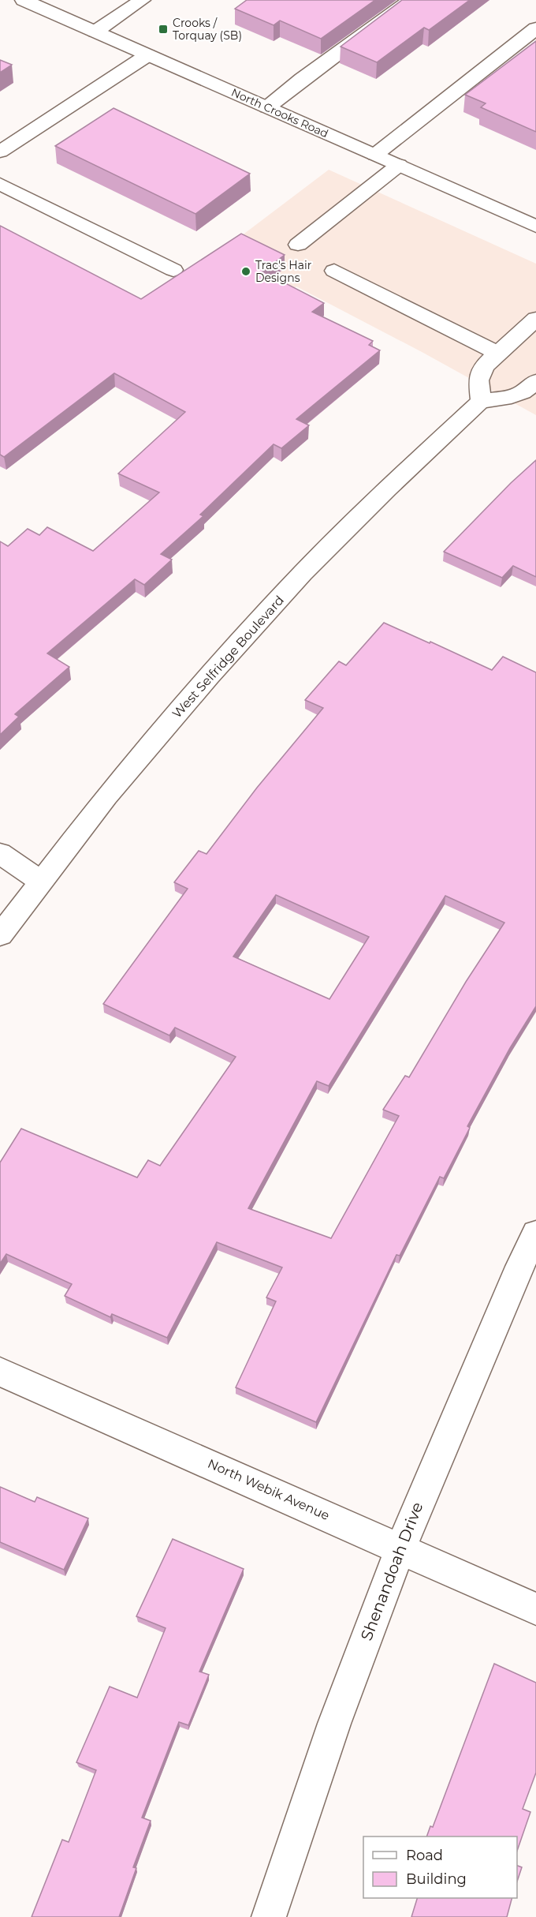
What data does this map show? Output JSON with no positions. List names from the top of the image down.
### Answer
{
  "streets": {
    "street": [
      "North Crooks Road",
      "West Selfridge Boulevard",
      "North Webik Avenue",
      "Shenandoah Drive"
    ]
  },
  "crossings": [
    ["North Webik Avenue", "Shenandoah Drive"]
  ],
  "places": {
    "transit": ["Crooks / Torquay (SB)"],
    "other": ["Trac's Hair Designs"]
  },
  "legend": ["Road", "Building"]
}
